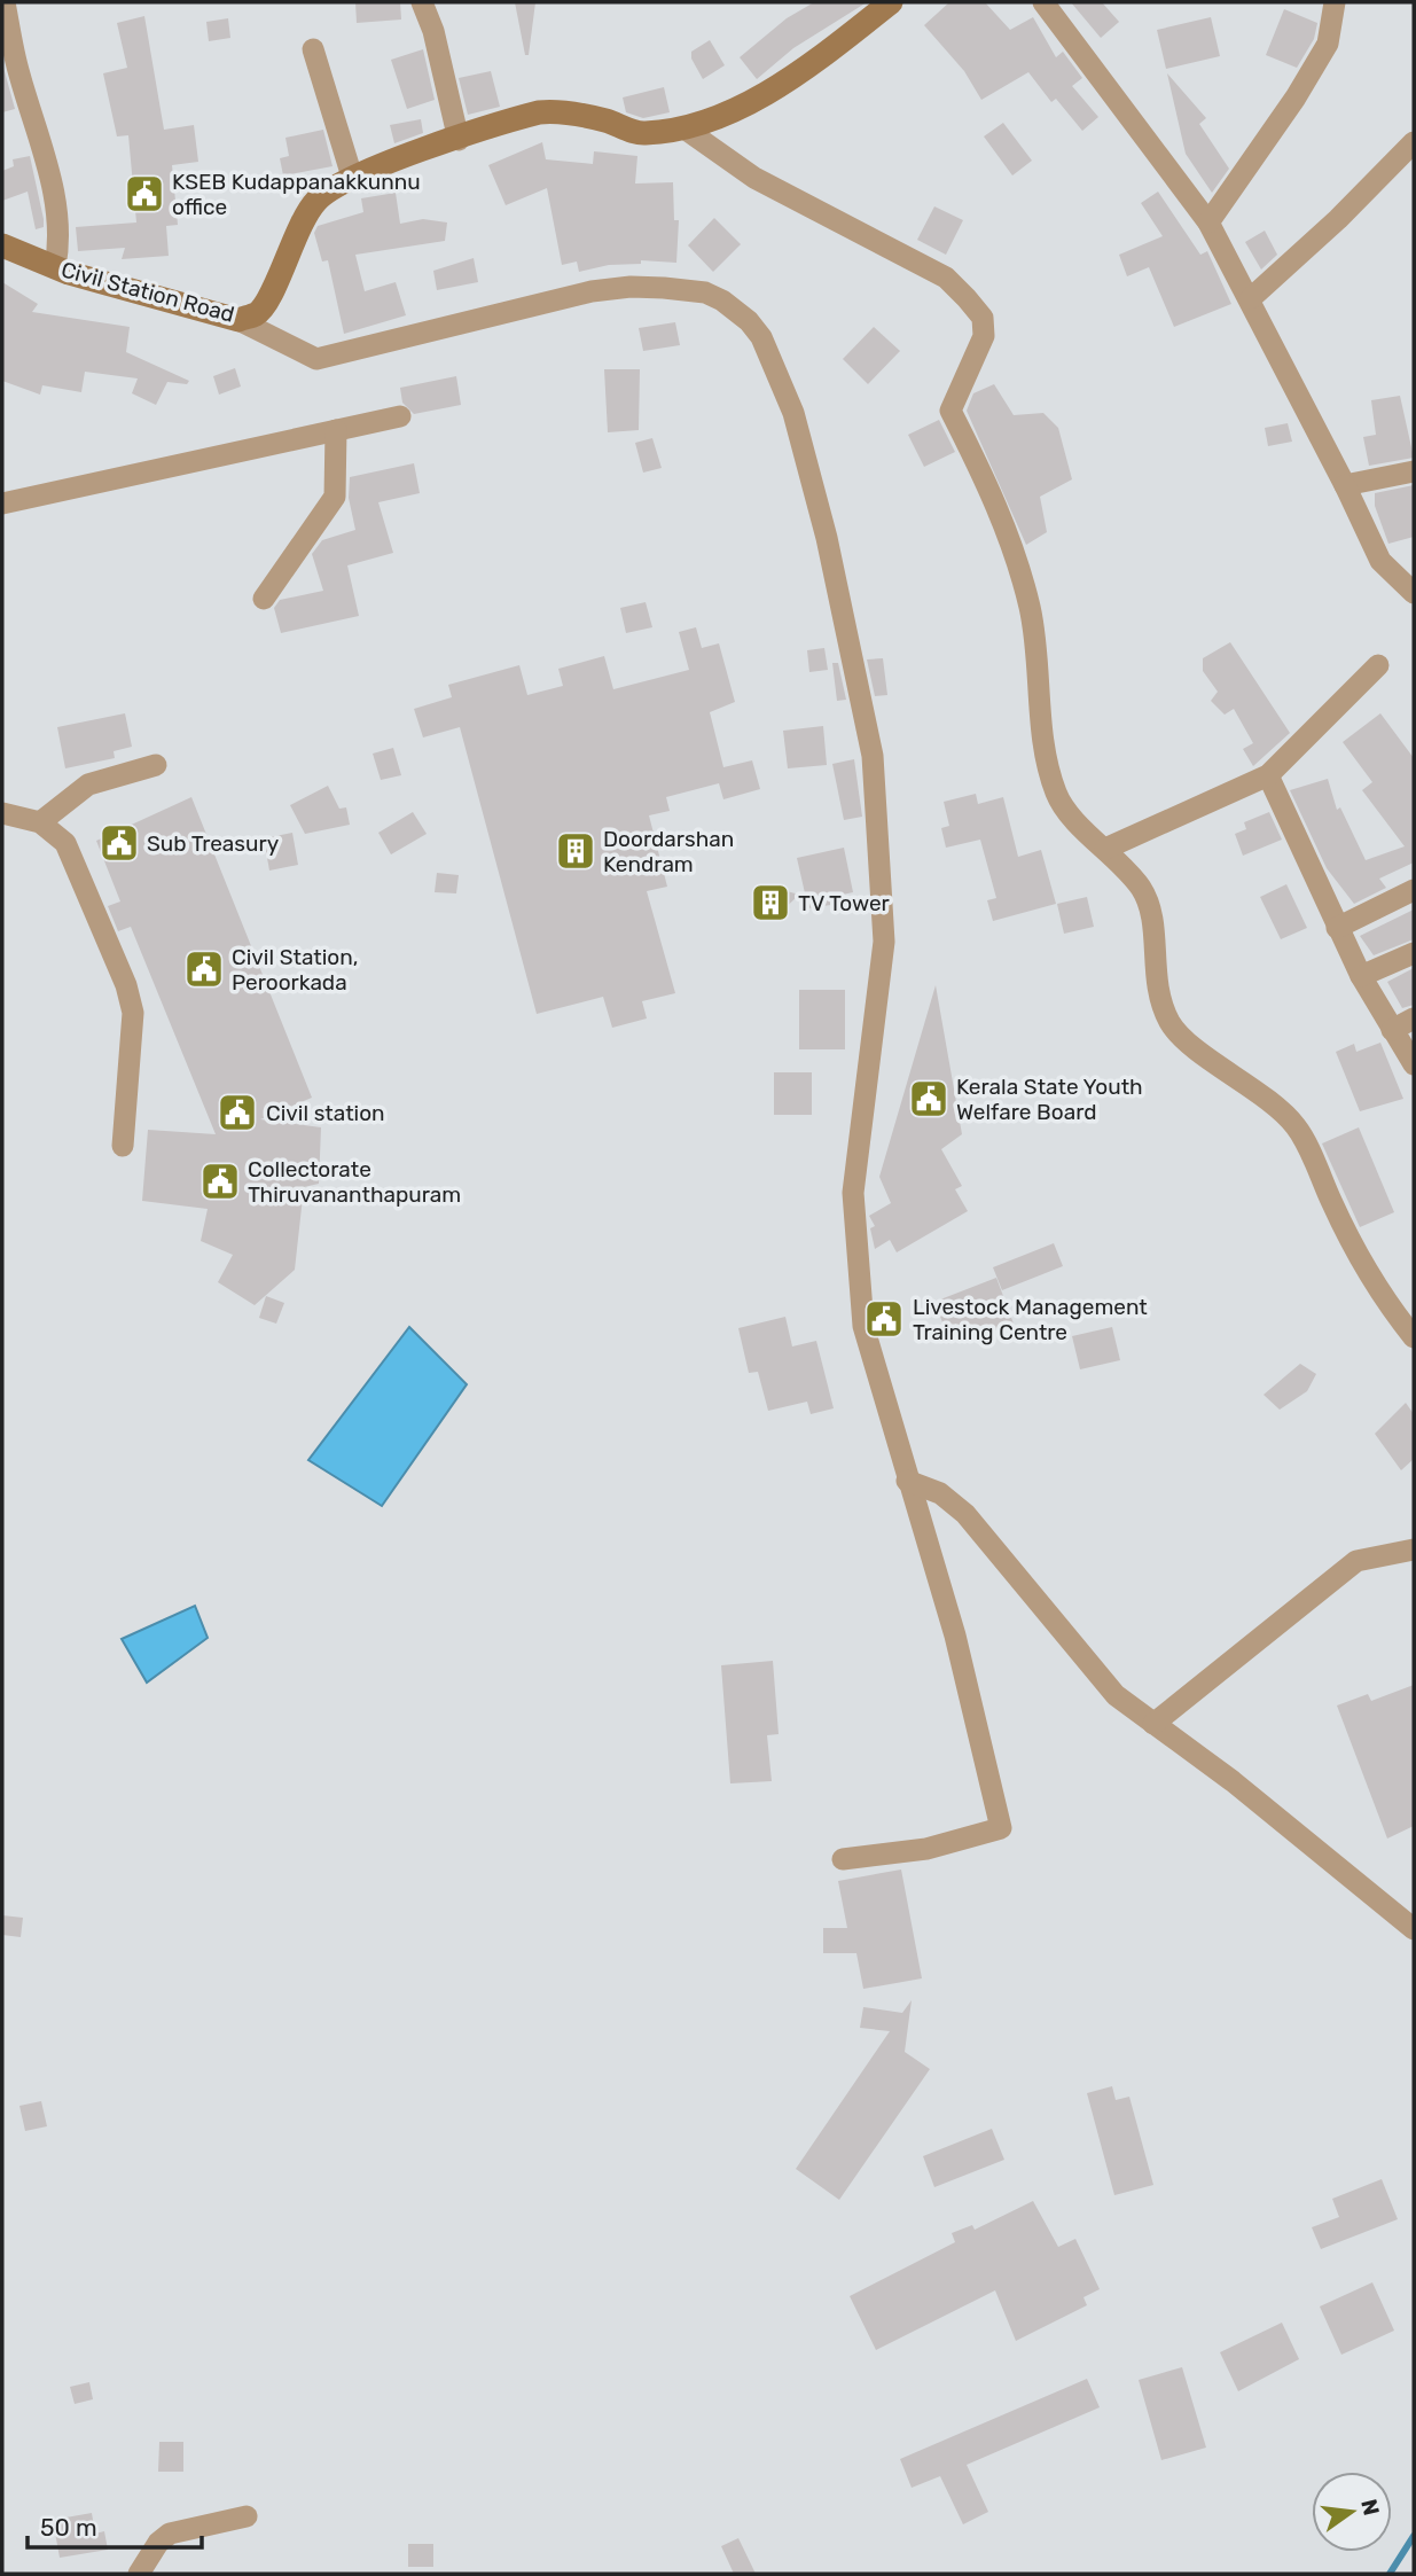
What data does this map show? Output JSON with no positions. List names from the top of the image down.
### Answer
{
  "streets": {
    "main road": ["Civil Station Road"]
  },
  "places": {
    "public building": [
      "KSEB Kudappanakkunnu office",
      "Sub Treasury",
      "Civil Station, Peroorkada",
      "Kerala State Youth Welfare Board",
      "Civil station",
      "Collectorate Thiruvananthapuram",
      "Livestock Management Training Centre"
    ],
    "building": ["Doordarshan Kendram", "TV Tower"]
  },
  "scale_bar": "50 m",
  "north": "right"
}
